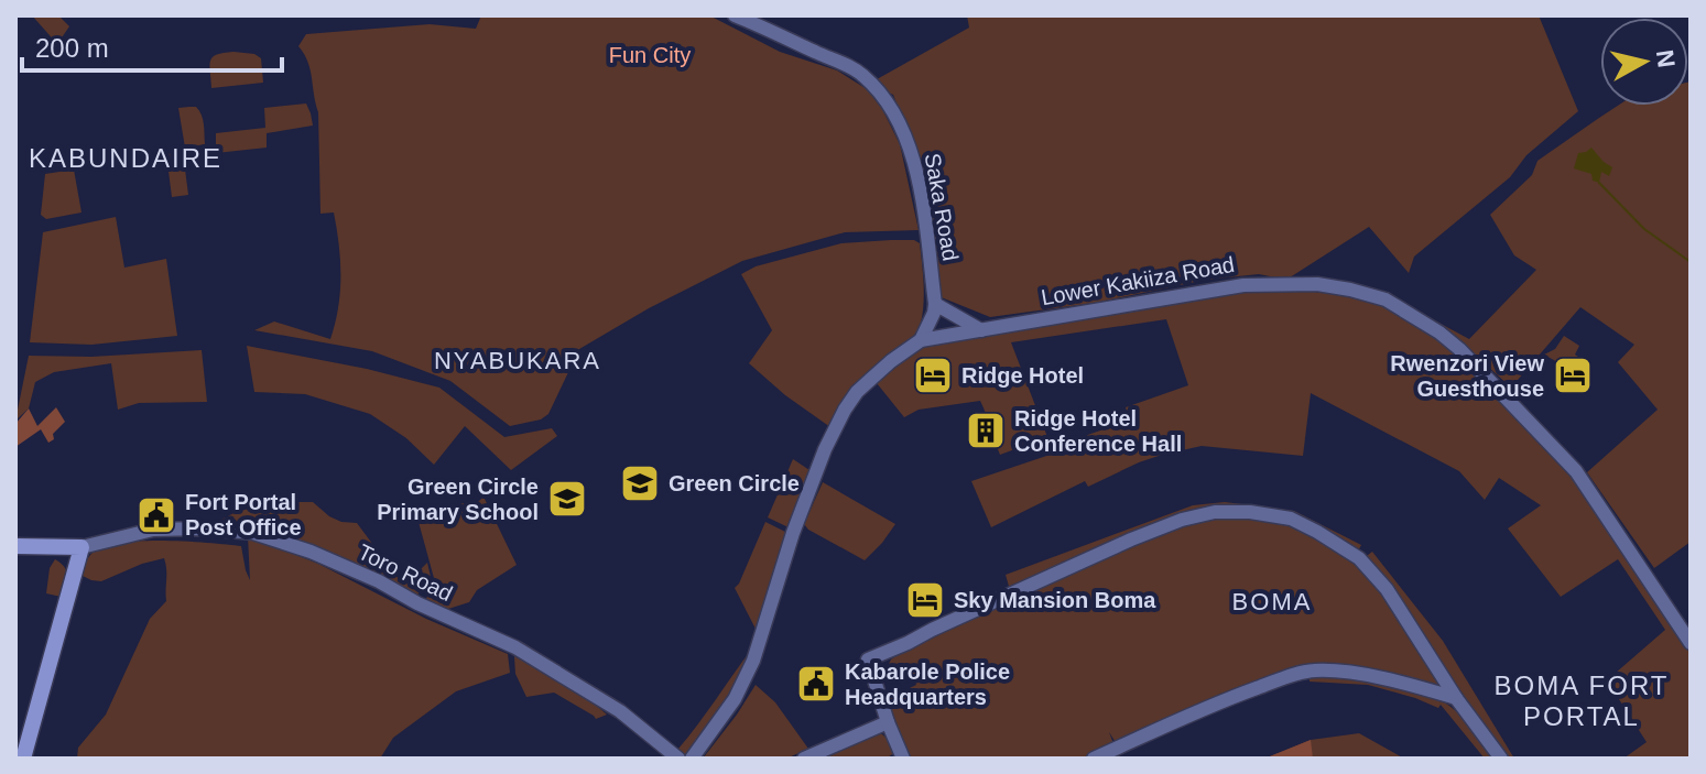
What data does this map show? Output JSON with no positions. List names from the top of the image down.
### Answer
{
  "streets": {
    "main road": ["Saka Road", "Lower Kakiiza Road", "Toro Road"]
  },
  "crossings": [
    ["Saka Road", "Lower Kakiiza Road"]
  ],
  "districts": [
    "KABUNDAIRE",
    "NYABUKARA",
    "BOMA",
    "BOMA FORT PORTAL"
  ],
  "parks": ["Fun City"],
  "places": {
    "hotel": ["Ridge Hotel", "Rwenzori View Guesthouse", "Sky Mansion Boma"],
    "building": ["Ridge Hotel Conference Hall"],
    "school or university": ["Green Circle", "Green Circle Primary School"],
    "public building": ["Fort Portal Post Office", "Kabarole Police Headquarters"]
  },
  "scale_bar": "200 m",
  "north": "right"
}
